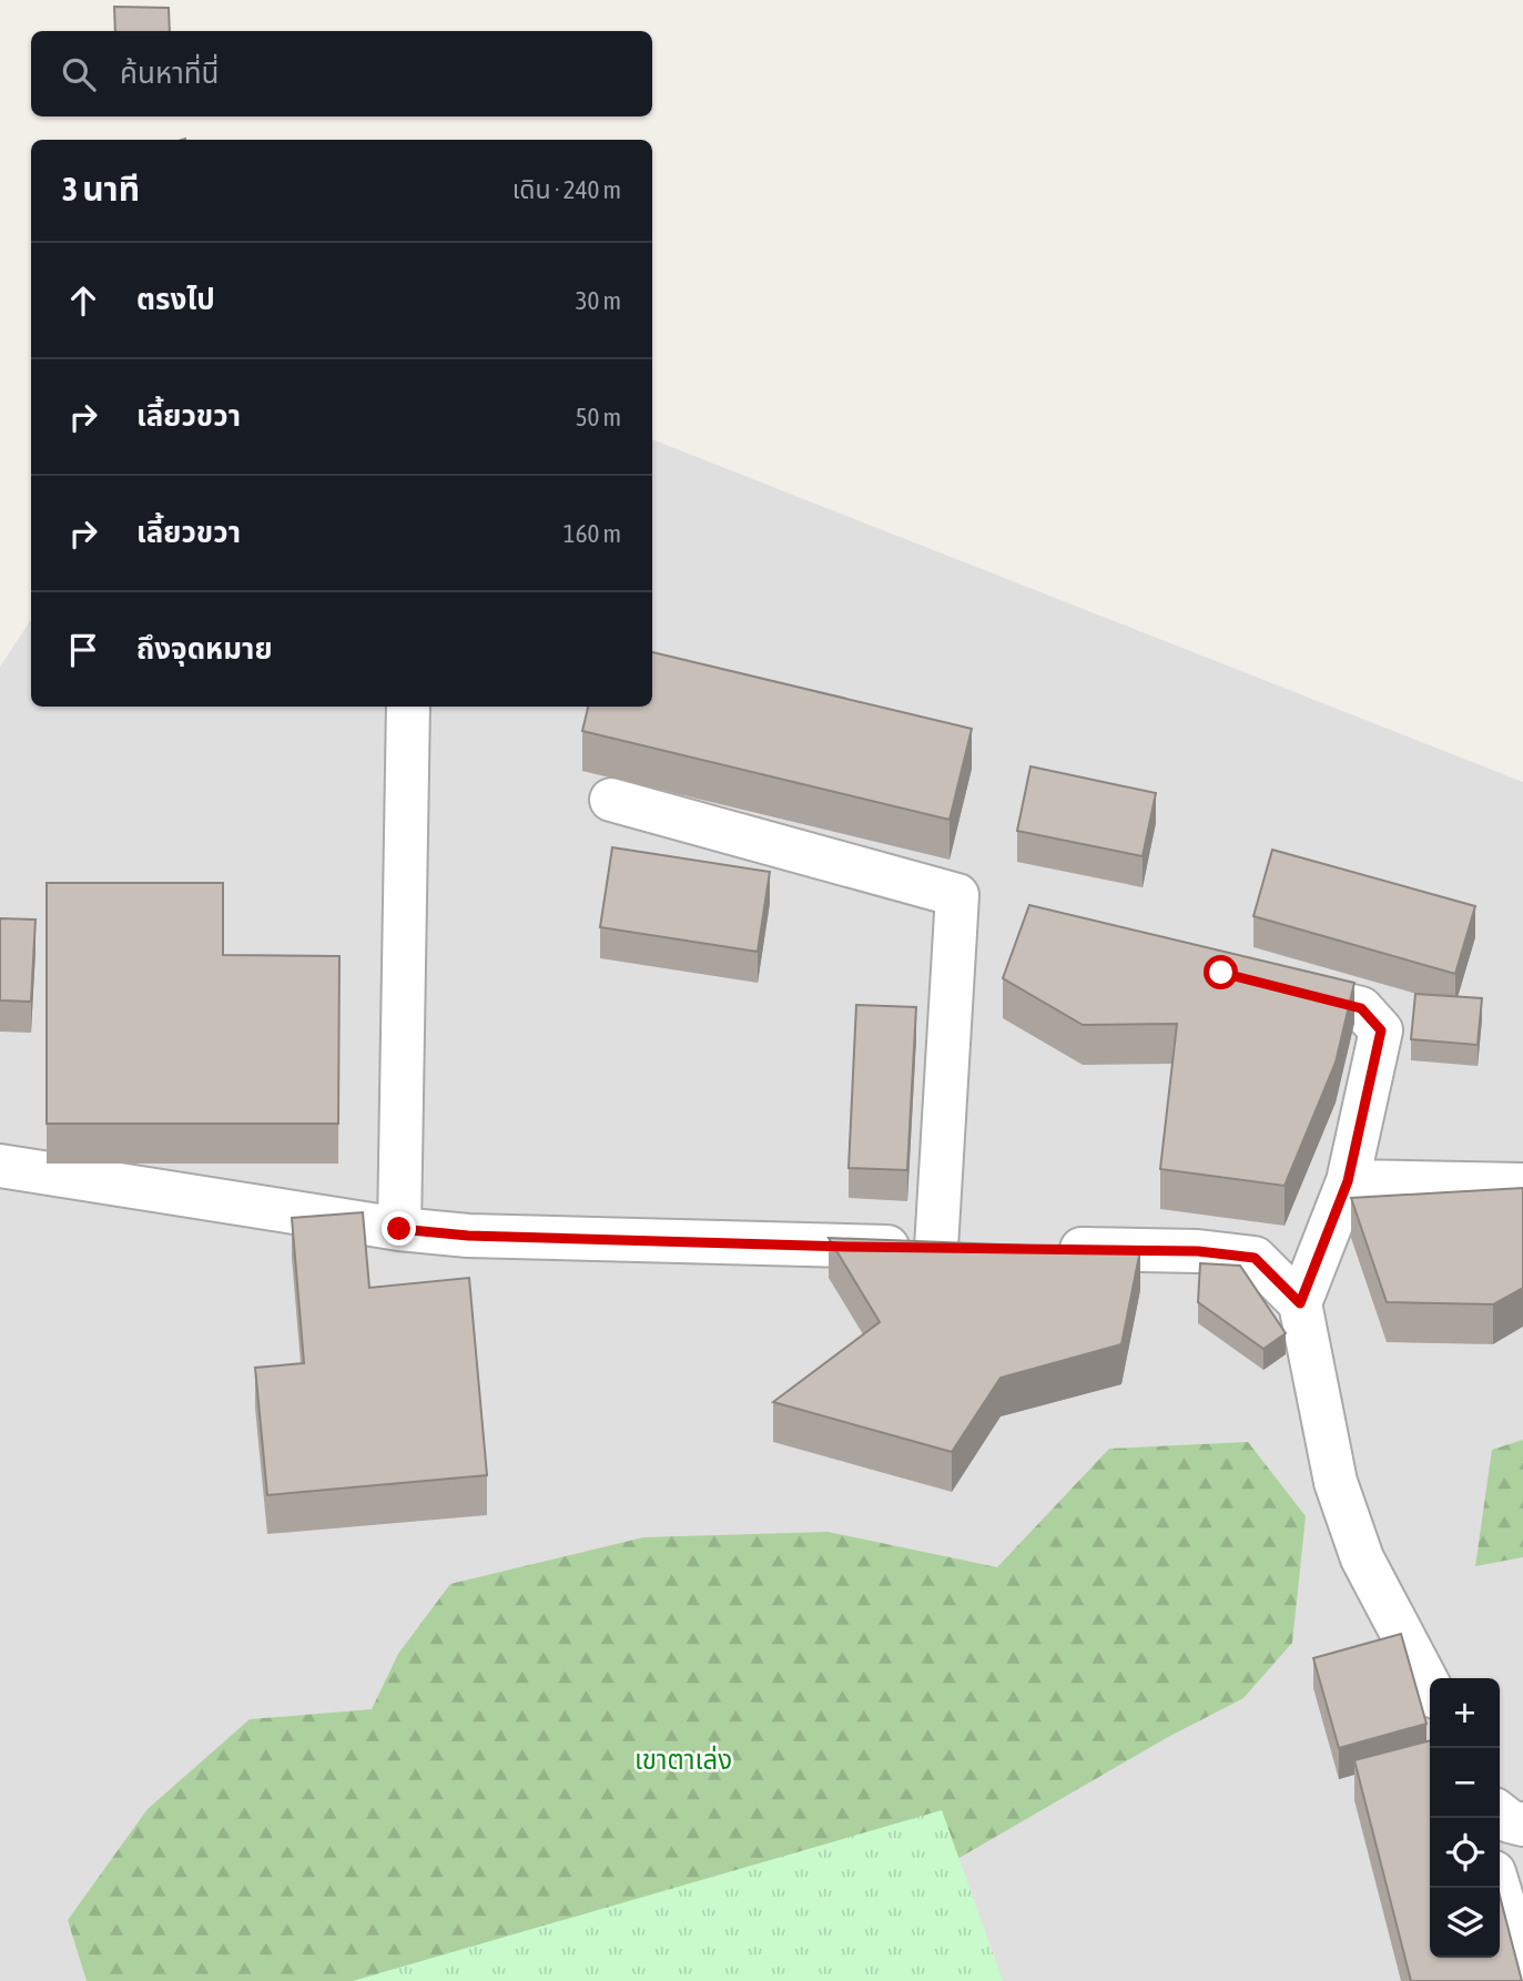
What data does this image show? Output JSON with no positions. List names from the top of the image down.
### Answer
{
  "parks": ["เขาตาเล่ง"],
  "page": {
    "search": "ค้นหาที่นี่",
    "heading": ["3 นาที", "เดิน · 240 m"],
    "list": [
      ["ตรงไป", "30 m"],
      ["เลี้ยวขวา", "50 m"],
      ["เลี้ยวขวา", "160 m"],
      "ถึงจุดหมาย"
    ],
    "map_buttons": ["+", "−"]
  }
}
